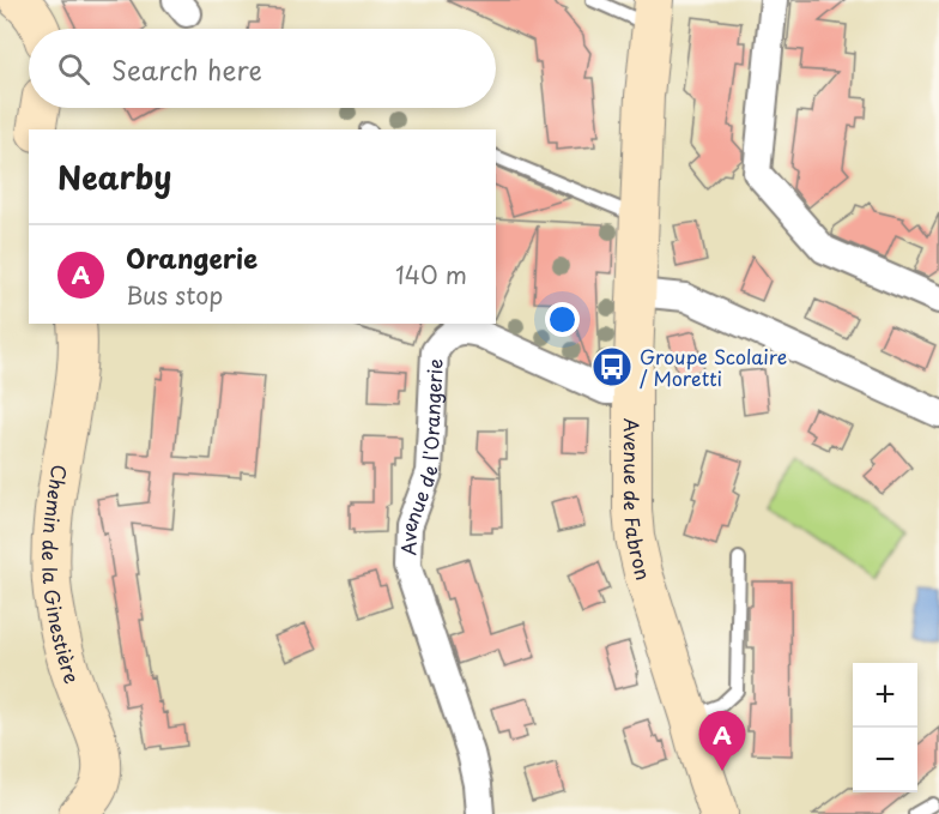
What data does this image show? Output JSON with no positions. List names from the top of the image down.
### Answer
{
  "streets": {
    "street": ["Avenue de l'Orangerie", "Avenue de Fabron", "Chemin de la Ginestière"]
  },
  "crossings": [
    ["Avenue de l'Orangerie", "Avenue de Fabron"]
  ],
  "places": {
    "bus stop": ["Groupe Scolaire / Moretti"]
  },
  "page": {
    "search": "Search here",
    "heading": "Nearby",
    "list": [
      {
        "mark": "A",
        "name": "Orangerie",
        "note": "Bus stop",
        "value": "140 m"
      }
    ],
    "map_buttons": ["+", "−"],
    "pins": "A"
  }
}
